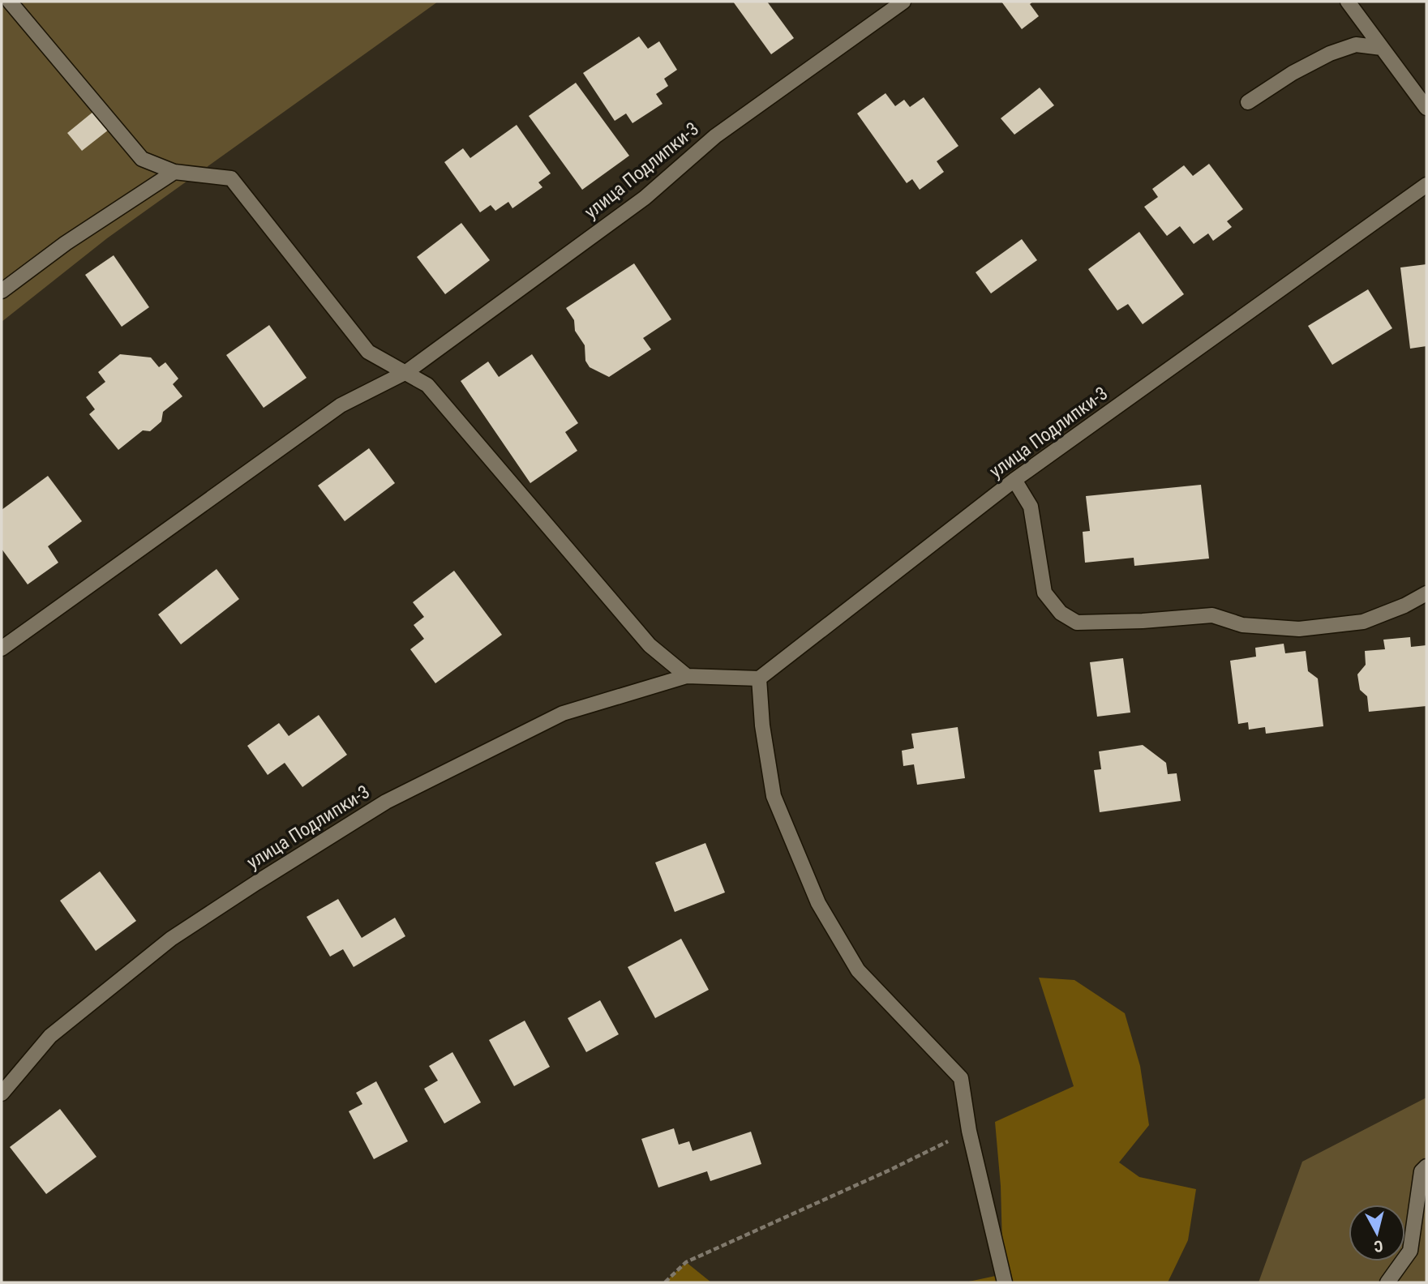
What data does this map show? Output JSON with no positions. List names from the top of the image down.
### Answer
{
  "streets": {
    "street": ["улица Подлипки-3"]
  },
  "north": "bottom"
}
